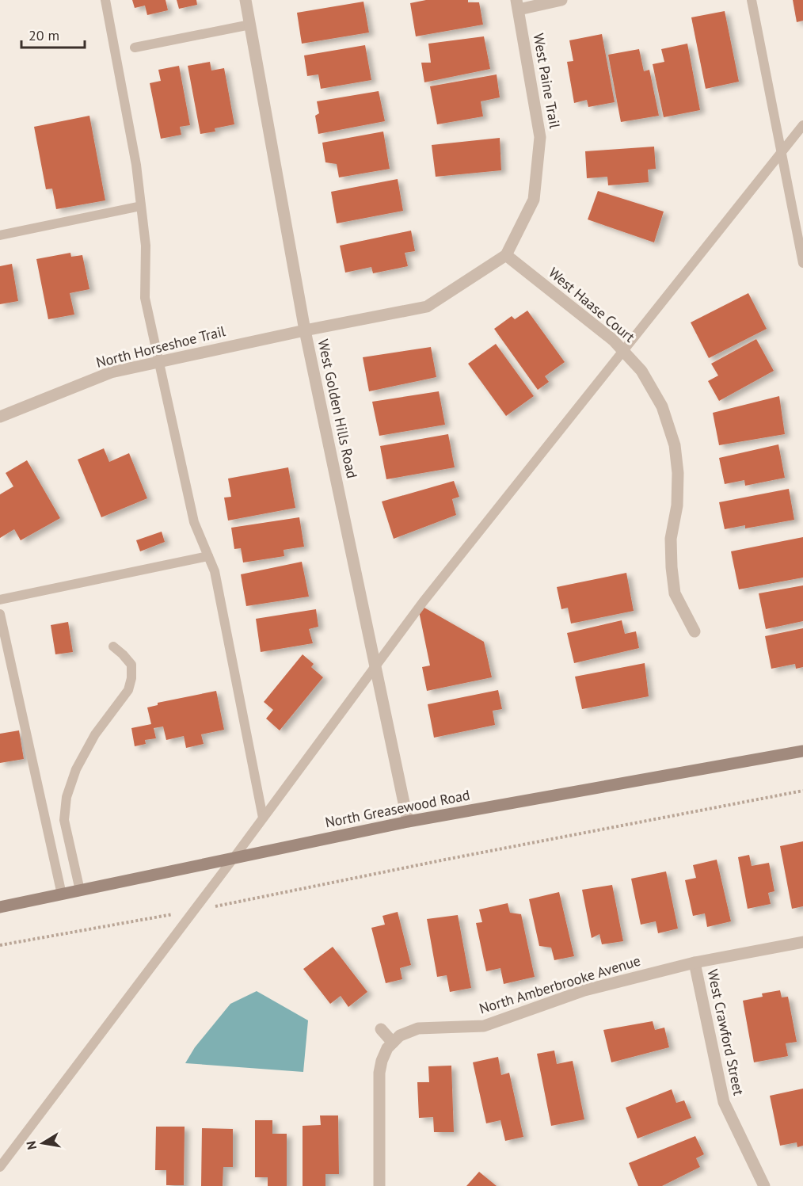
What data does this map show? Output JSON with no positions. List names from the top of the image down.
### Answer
{
  "streets": {
    "street": [
      "West Paine Trail",
      "West Haase Court",
      "North Horseshoe Trail",
      "West Golden Hills Road",
      "North Greasewood Road",
      "North Amberbrooke Avenue",
      "West Crawford Street"
    ]
  },
  "crossings": [
    ["West Paine Trail", "West Haase Court"],
    ["West Paine Trail", "North Horseshoe Trail"],
    ["West Paine Trail", "West Golden Hills Road"],
    ["North Horseshoe Trail", "West Golden Hills Road"],
    ["West Golden Hills Road", "North Greasewood Road"],
    ["North Amberbrooke Avenue", "West Crawford Street"]
  ],
  "scale_bar": "20 m",
  "north": "left"
}
